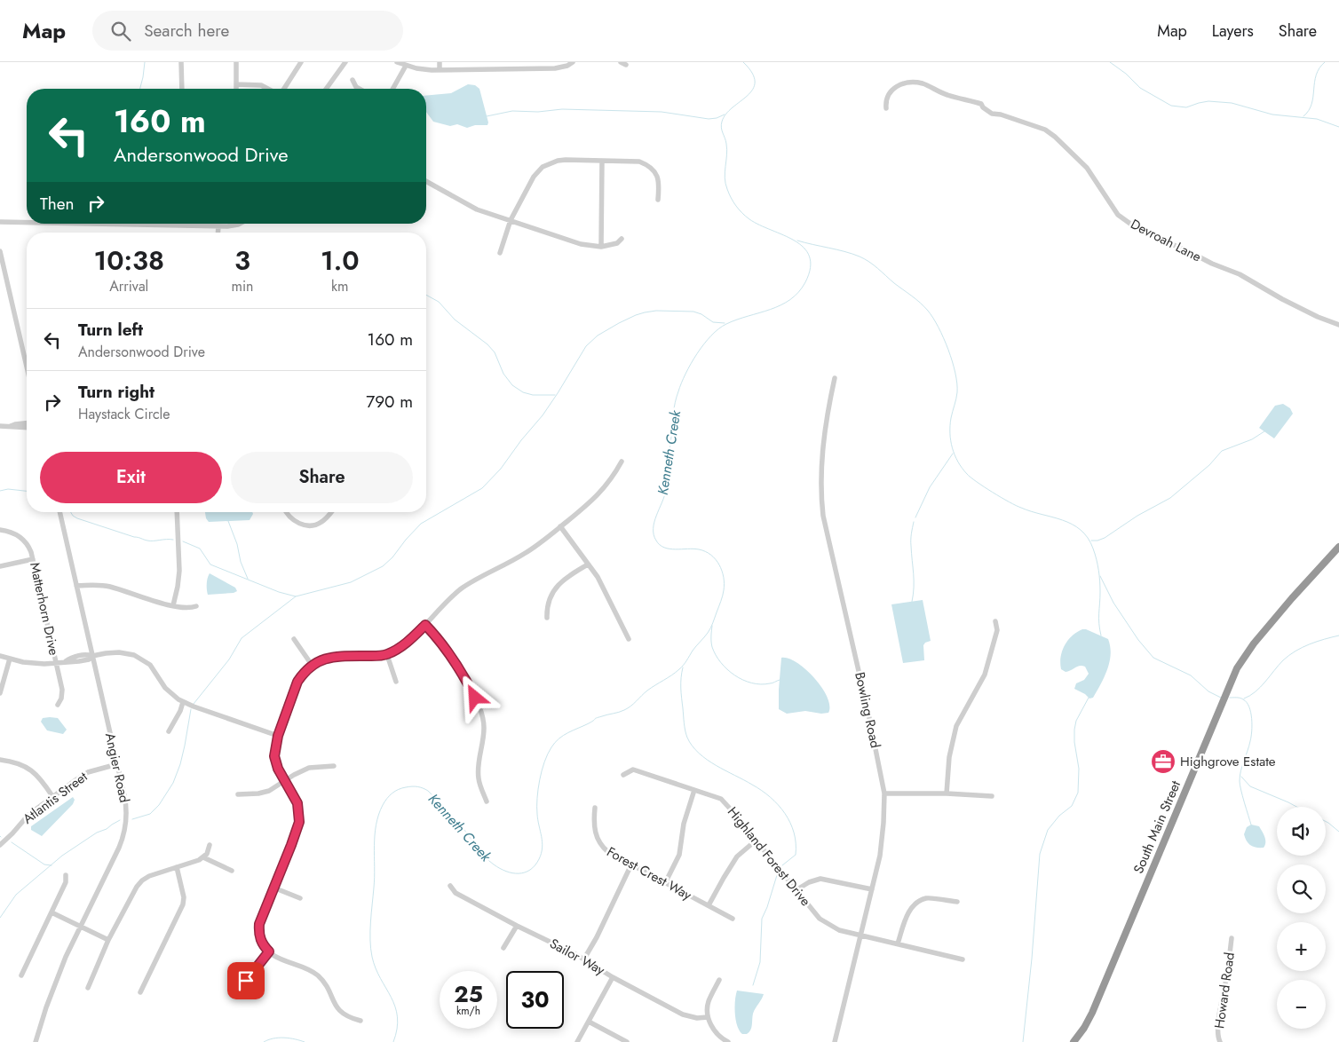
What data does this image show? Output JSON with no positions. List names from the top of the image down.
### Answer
{
  "streets": {
    "highway": ["South Main Street"],
    "street": [
      "Devroah Lane",
      "Matterhorn Drive",
      "Bowling Road",
      "Angier Road",
      "Atlantis Street",
      "Highland Forest Drive",
      "Forest Crest Way",
      "Sailor Way",
      "Howard Road"
    ]
  },
  "crossings": [
    ["Bowling Road", "Highland Forest Drive"],
    ["Angier Road", "Atlantis Street"]
  ],
  "water": ["Kenneth Creek"],
  "places": {
    "office": ["Highgrove Estate"]
  },
  "page": {
    "header": "Map",
    "search": "Search here",
    "nav": ["Map", "Layers", "Share"],
    "turn": ["160 m", "Andersonwood Drive"],
    "then": "Then",
    "eta": [
      "10:38",
      "Arrival",
      "3",
      "min",
      "1.0",
      "km"
    ],
    "list": [
      {
        "name": "Turn left",
        "note": "Andersonwood Drive",
        "value": "160 m"
      },
      {
        "name": "Turn right",
        "note": "Haystack Circle",
        "value": "790 m"
      }
    ],
    "buttons": ["Exit", "Share"],
    "map_buttons": ["+", "−"],
    "speed": "25 km/h",
    "limit": "30"
  }
}
